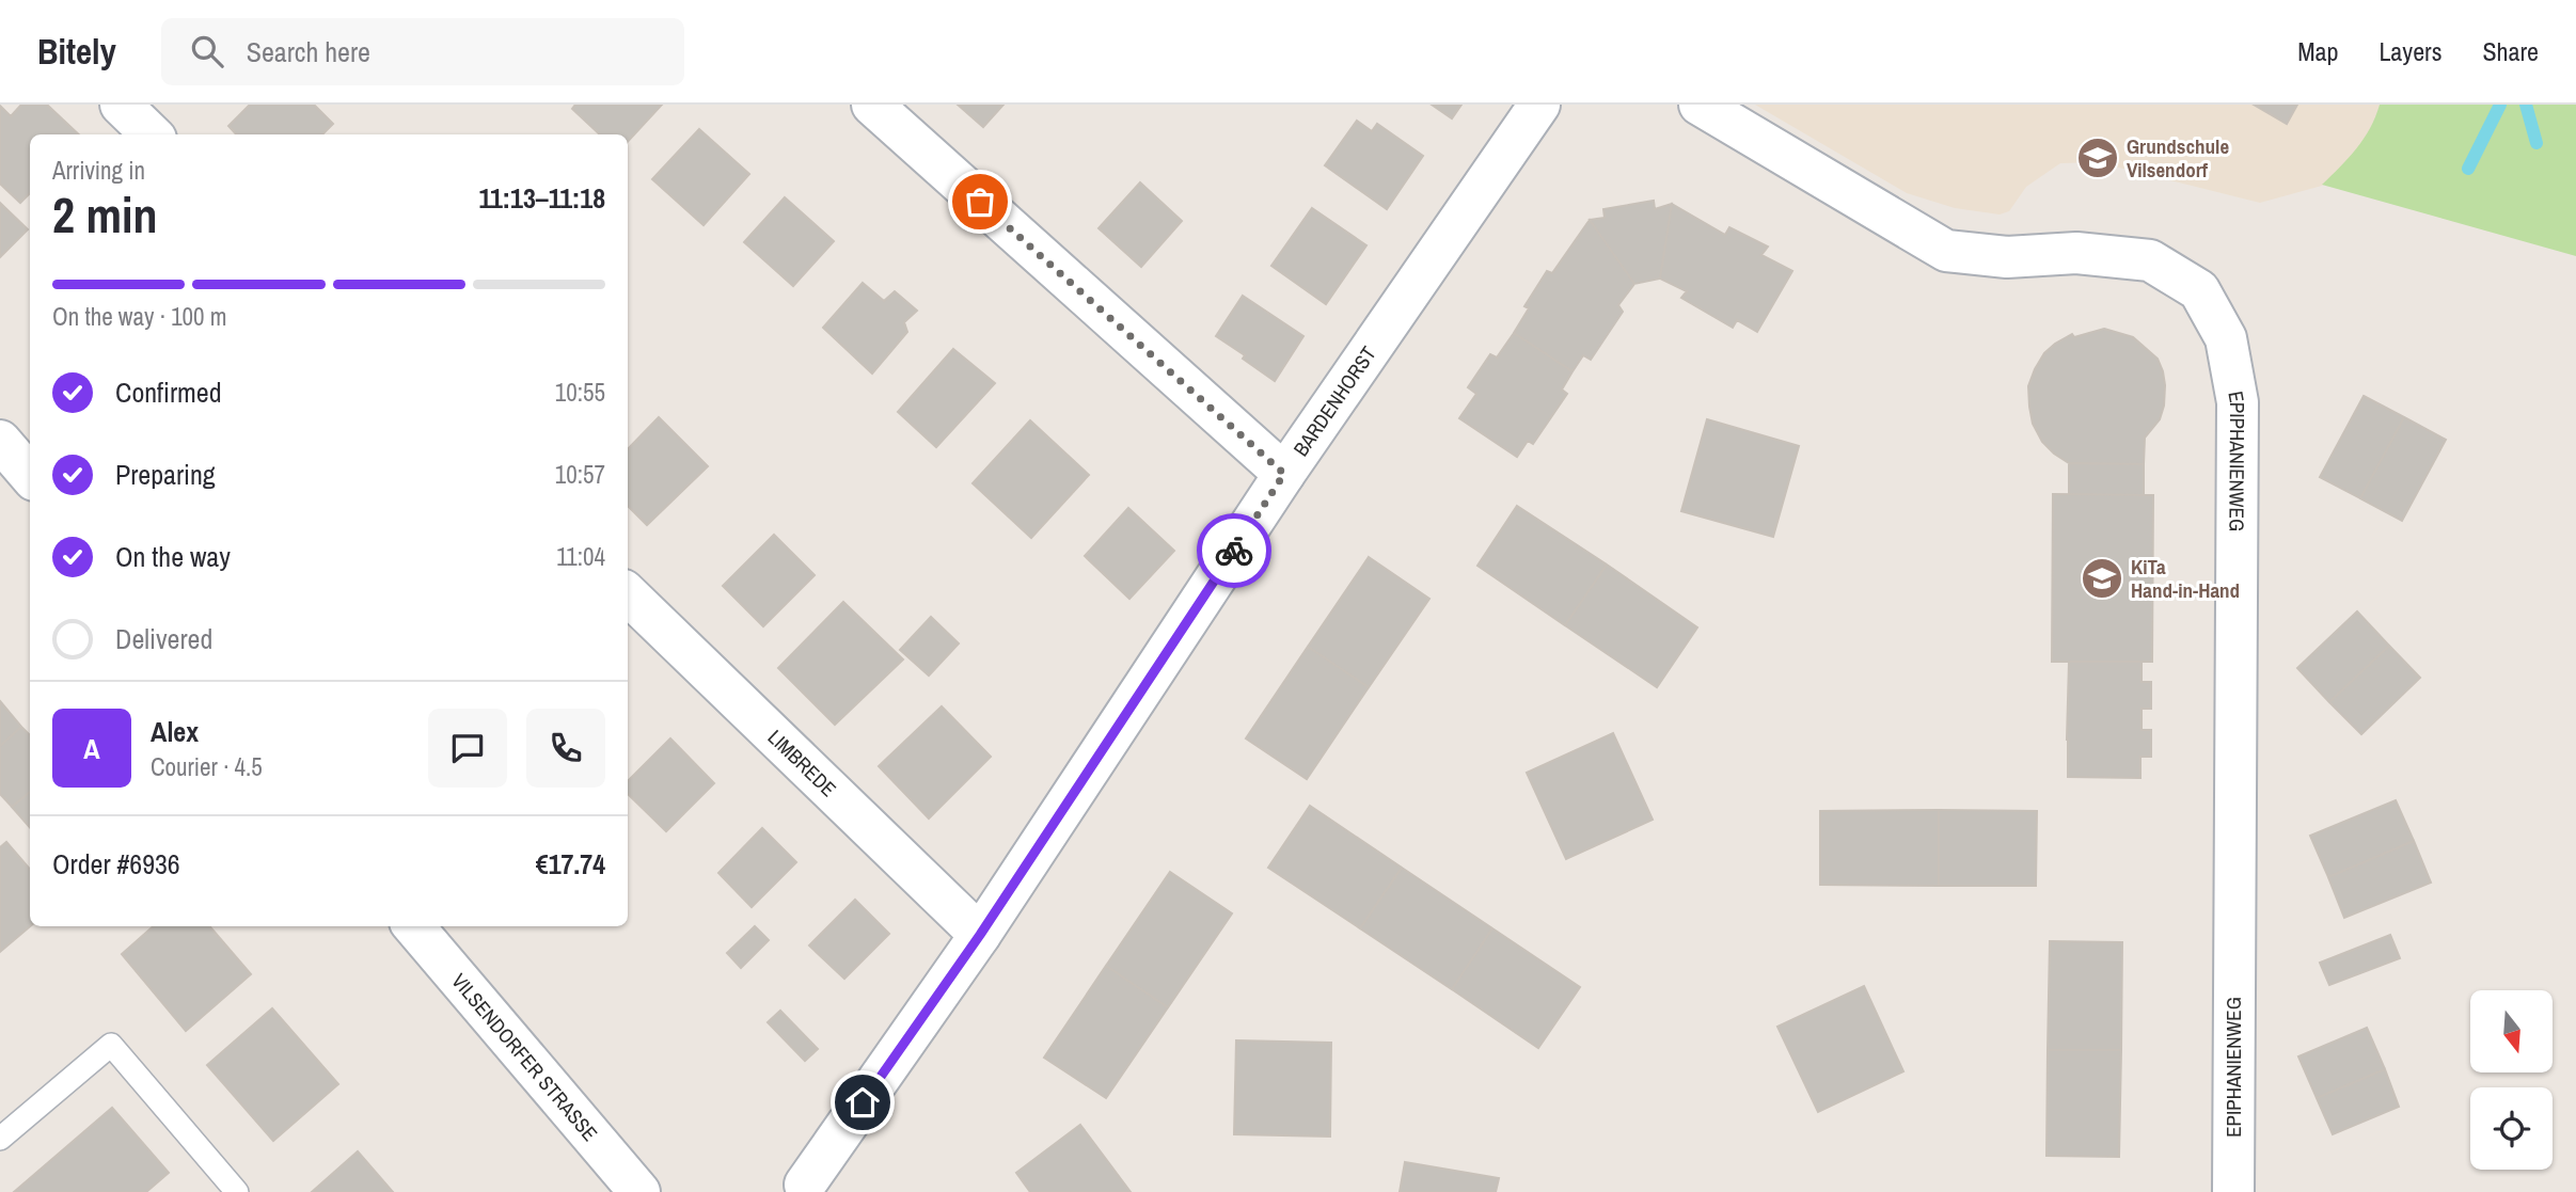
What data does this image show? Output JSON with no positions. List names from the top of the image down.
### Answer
{
  "streets": {
    "street": [
      "BARDENHORST",
      "EPIPHANIENWEG",
      "LIMBREDE",
      "VILSENDORFER STRASSE"
    ]
  },
  "crossings": [
    ["BARDENHORST", "LIMBREDE"]
  ],
  "places": {
    "school or university": ["Grundschule Vilsendorf", "KiTa Hand-in-Hand"]
  },
  "north": "bottom",
  "page": {
    "header": "Bitely",
    "search": "Search here",
    "nav": ["Map", "Layers", "Share"],
    "heading": ["2 min", "Arriving in", "11:13–11:18"],
    "panel": [
      "Alex",
      "Courier · 4.5",
      "Order #6936",
      "€17.74"
    ],
    "bar": "On the way · 100 m",
    "list": [
      ["Confirmed", "10:55"],
      ["Preparing", "10:57"],
      ["On the way", "11:04"],
      "Delivered"
    ],
    "round": "A"
  }
}
